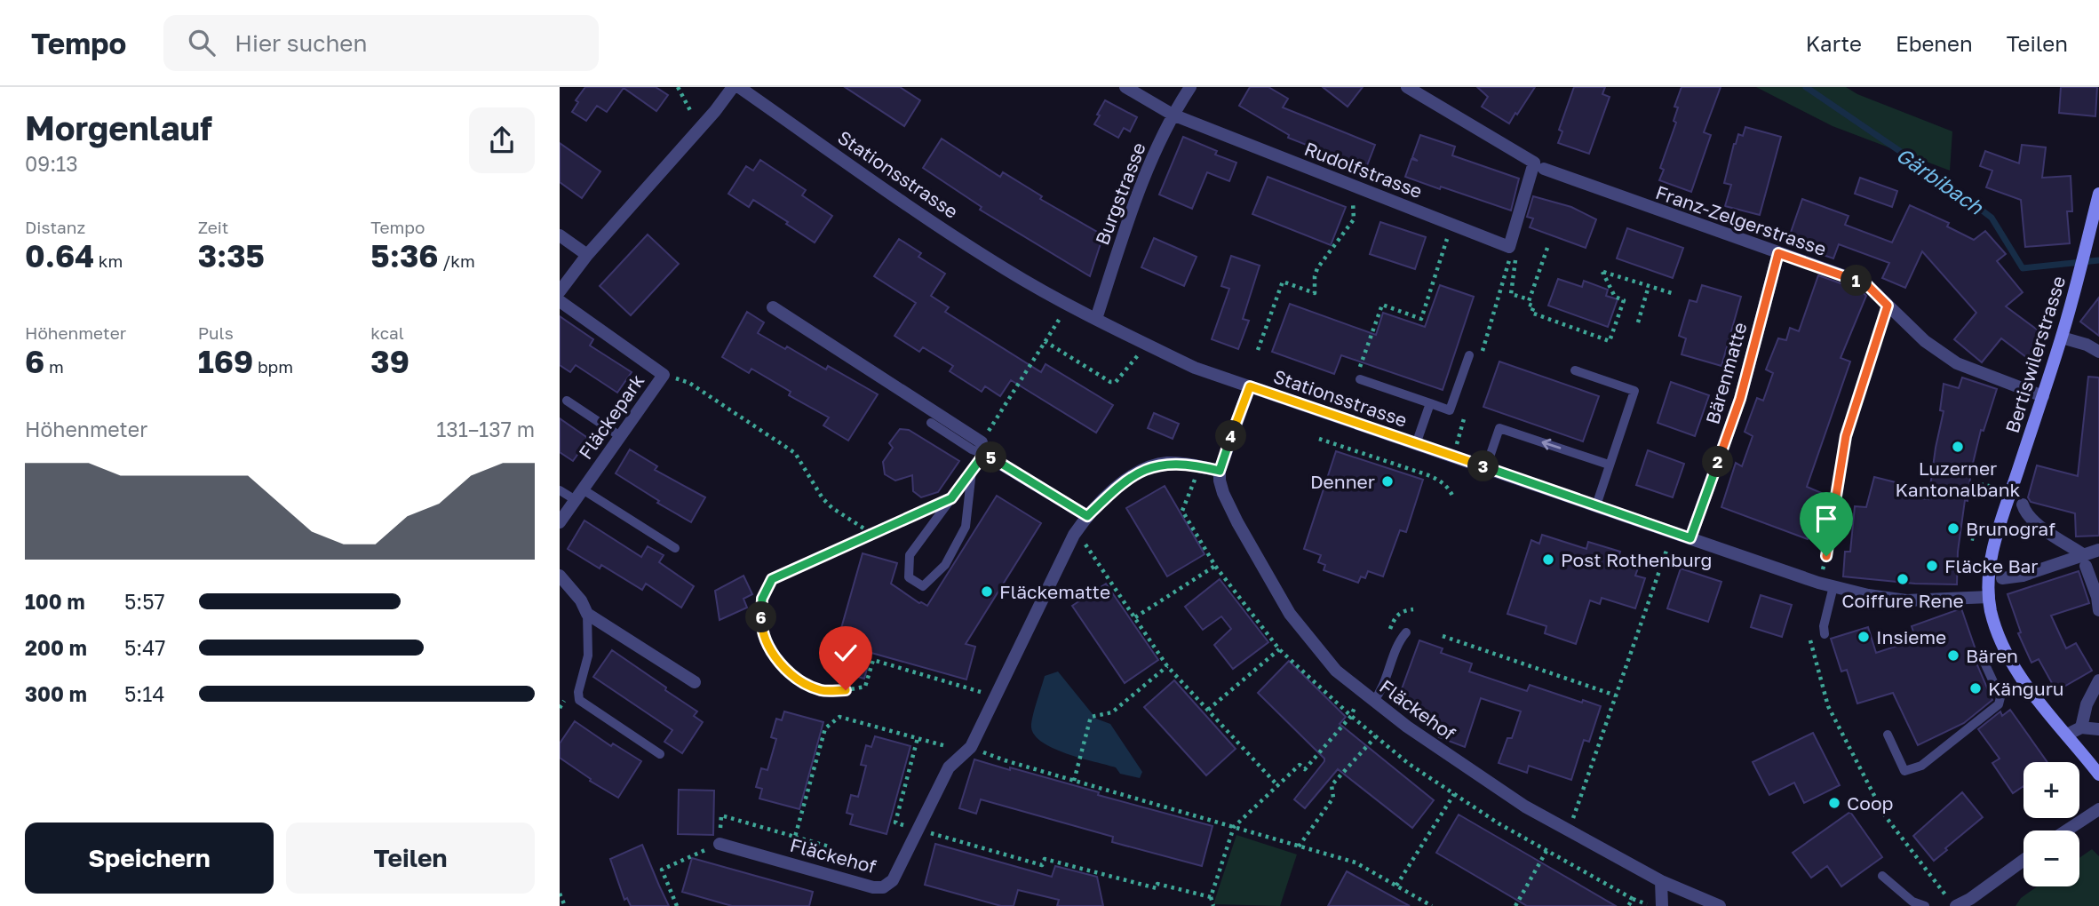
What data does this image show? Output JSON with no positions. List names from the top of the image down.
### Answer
{
  "streets": {
    "main road": ["Bertiswilerstrasse"],
    "street": [
      "Rudolfstrasse",
      "Stationsstrasse",
      "Burgstrasse",
      "Franz-Zelgerstrasse",
      "Bärenmatte",
      "Fläckepark",
      "Fläckehof"
    ]
  },
  "crossings": [
    ["Rudolfstrasse", "Burgstrasse"],
    ["Stationsstrasse", "Burgstrasse"],
    ["Stationsstrasse", "Bertiswilerstrasse"],
    ["Stationsstrasse", "Bärenmatte"],
    ["Franz-Zelgerstrasse", "Bertiswilerstrasse"],
    ["Franz-Zelgerstrasse", "Bärenmatte"]
  ],
  "water": ["Gärbibach"],
  "places": [
    "Luzerner Kantonalbank",
    "Denner",
    "Brunograf",
    "Post Rothenburg",
    "Fläcke Bar",
    "Coiffure Rene",
    "Fläckematte",
    "Insieme",
    "Bären",
    "Känguru",
    "Coop"
  ],
  "page": {
    "header": "Tempo",
    "search": "Hier suchen",
    "nav": ["Karte", "Ebenen", "Teilen"],
    "heading": ["Morgenlauf", "09:13"],
    "stats": [
      ["Distanz", "0.64 km"],
      ["Zeit", "3:35"],
      ["Tempo", "5:36 /km"],
      ["Höhenmeter", "6 m"],
      ["Puls", "169 bpm"],
      ["kcal", "39"]
    ],
    "pins": [
      "1",
      "4",
      "5",
      "2",
      "3",
      "6"
    ],
    "chart": ["Höhenmeter", "131–137 m"],
    "list": [
      {
        "name": "100 m",
        "note": "5:57"
      },
      {
        "name": "200 m",
        "note": "5:47"
      },
      {
        "name": "300 m",
        "note": "5:14"
      }
    ],
    "map_buttons": ["+", "−"],
    "buttons": ["Speichern", "Teilen"]
  }
}
